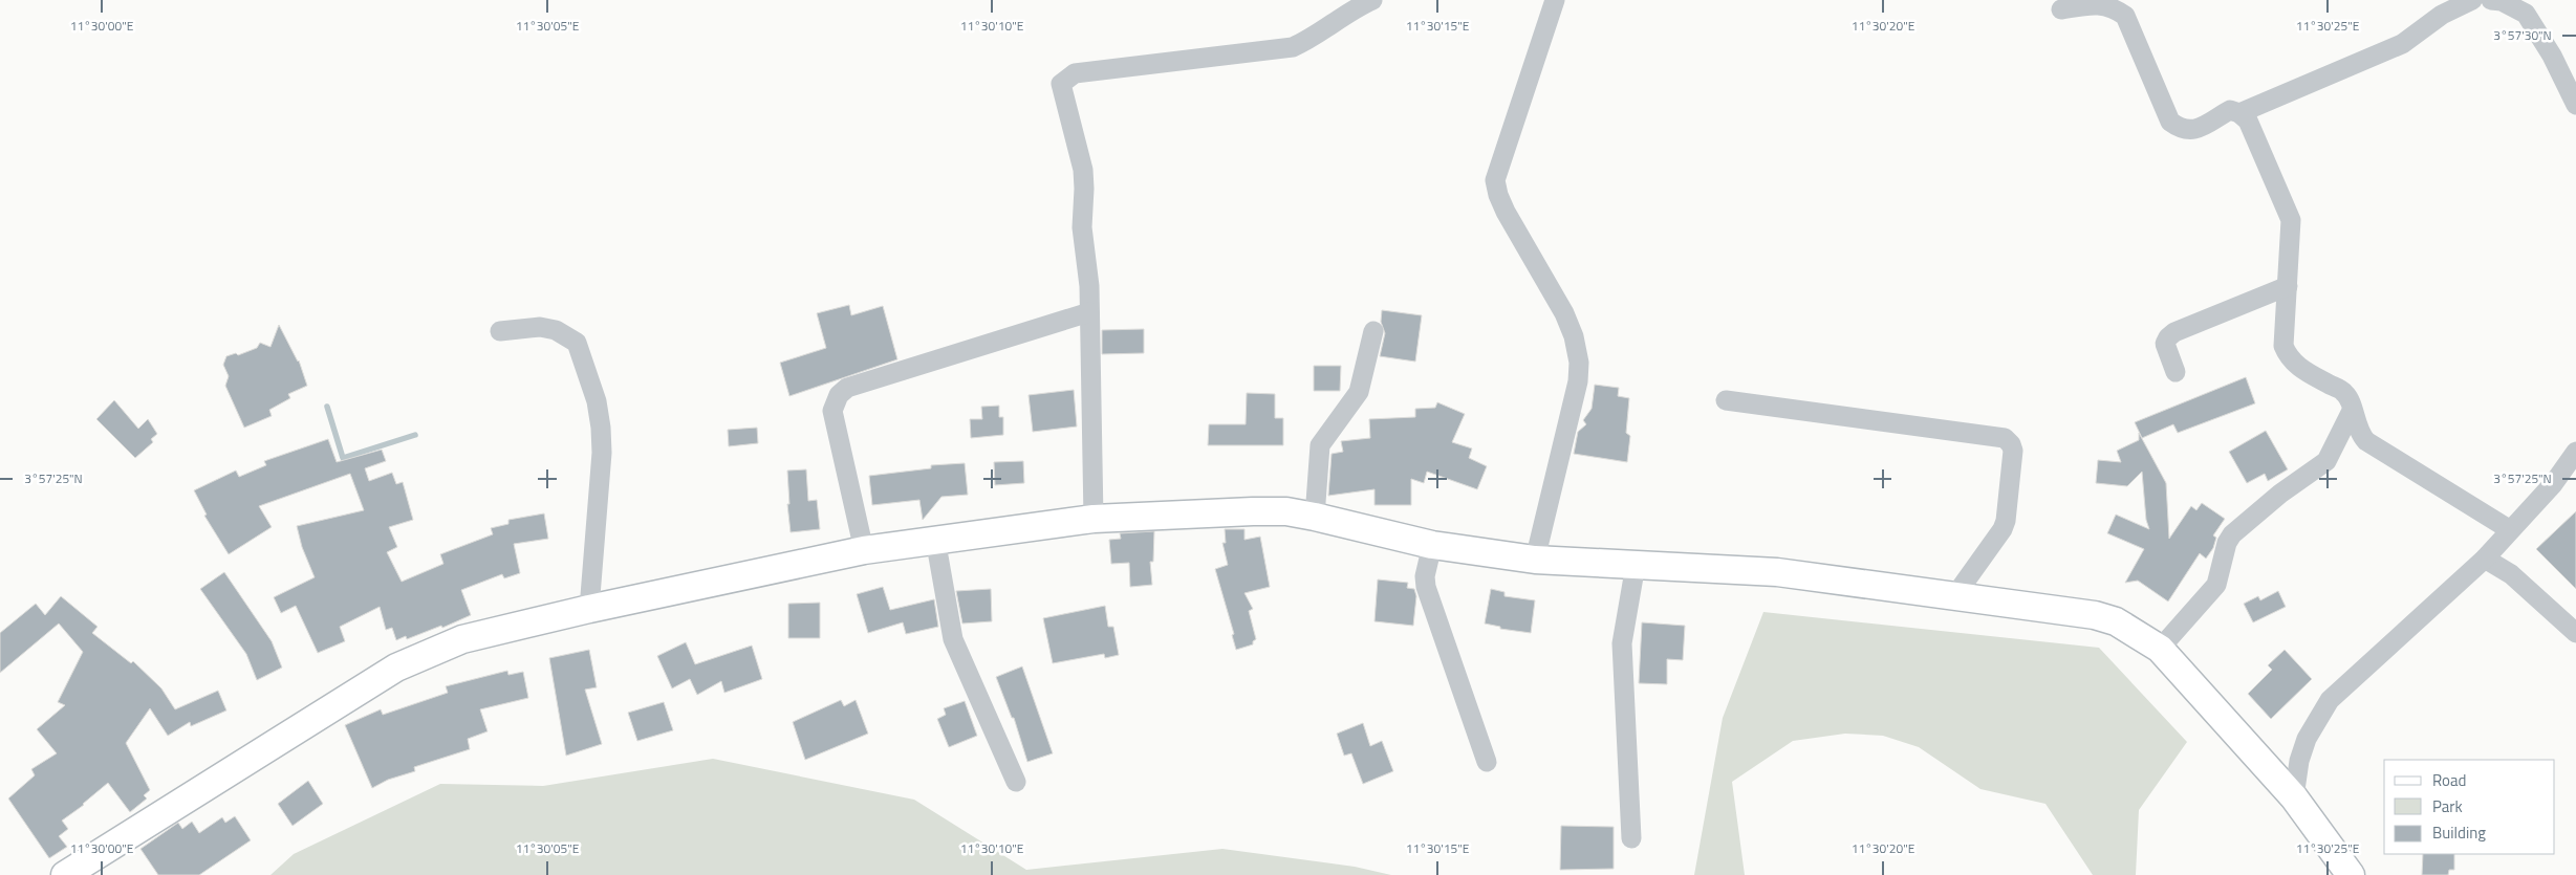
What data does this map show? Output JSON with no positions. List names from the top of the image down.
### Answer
{
  "legend": ["Road", "Park", "Building"],
  "coordinates": [
    "11°30'00\"E",
    "11°30'05\"E",
    "11°30'10\"E",
    "11°30'15\"E",
    "11°30'20\"E",
    "11°30'25\"E",
    "3°57'30\"N",
    "3°57'25\"N"
  ]
}
